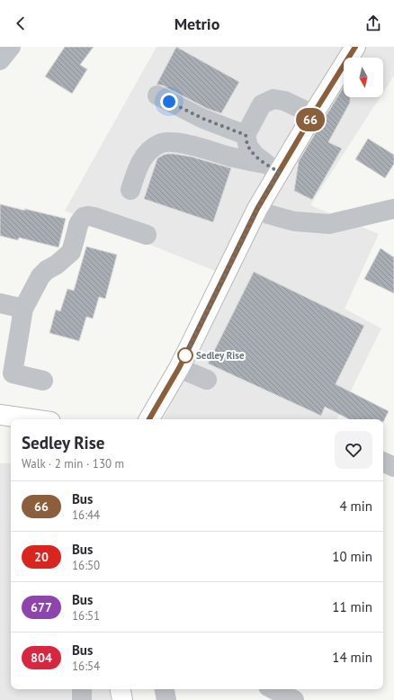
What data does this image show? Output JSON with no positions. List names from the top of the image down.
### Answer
{
  "places": ["Sedley Rise"],
  "lines": ["bus line 66"],
  "north": "bottom",
  "page": {
    "header": "Metrio",
    "on_map": "66",
    "heading": ["Sedley Rise", "Walk · 2 min · 130 m"],
    "list": [
      {
        "mark": "66",
        "name": "Bus",
        "note": "16:44",
        "value": "4 min"
      },
      {
        "mark": "20",
        "name": "Bus",
        "note": "16:50",
        "value": "10 min"
      },
      {
        "mark": "677",
        "name": "Bus",
        "note": "16:51",
        "value": "11 min"
      },
      {
        "mark": "804",
        "name": "Bus",
        "note": "16:54",
        "value": "14 min"
      }
    ]
  }
}
